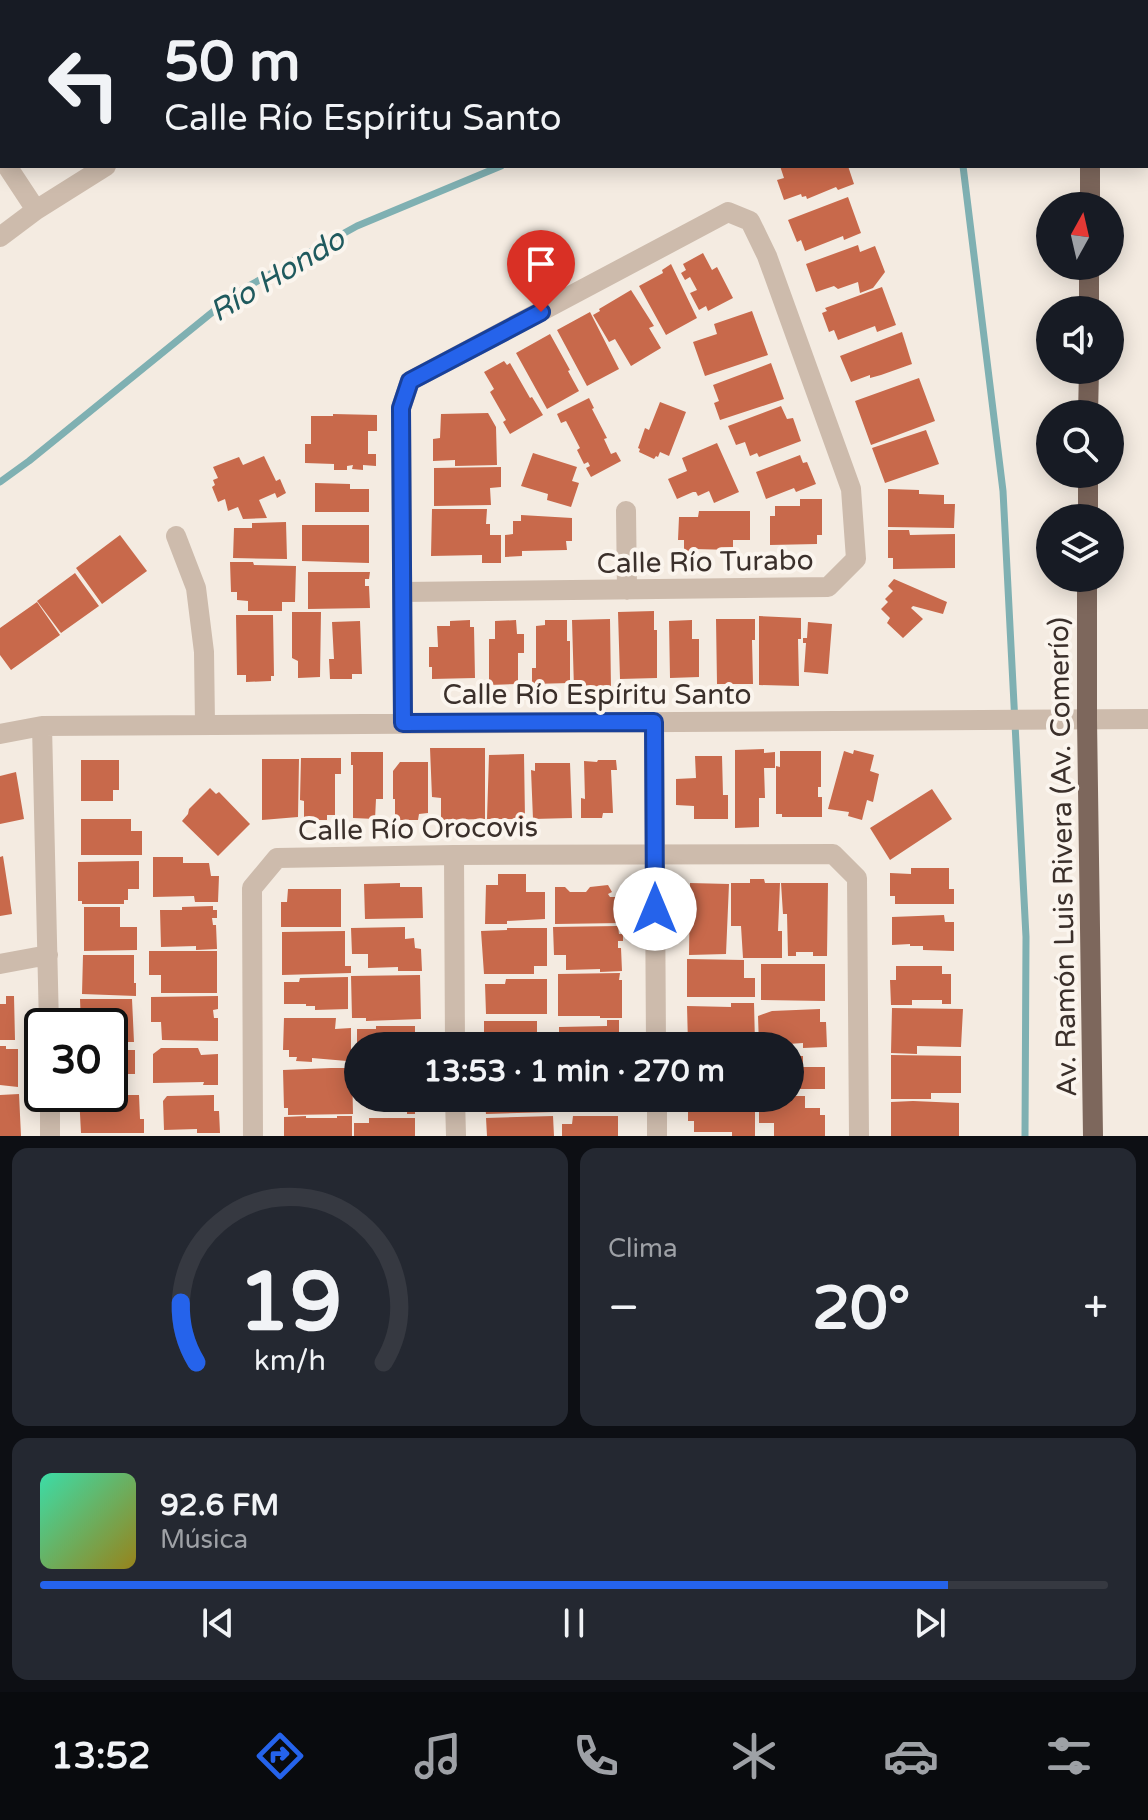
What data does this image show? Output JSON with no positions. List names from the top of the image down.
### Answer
{
  "streets": {
    "main road": ["Av. Ramón Luis Rivera (Av. Comerío)"],
    "street": ["Calle Río Turabo", "Calle Río Espíritu Santo", "Calle Río Orocovis"]
  },
  "crossings": [
    ["Calle Río Espíritu Santo", "Av. Ramón Luis Rivera (Av. Comerío)"]
  ],
  "water": ["Río Hondo"],
  "north": "top",
  "page": {
    "turn": ["50 m", "Calle Río Espíritu Santo"],
    "limit": "30",
    "trip": "13:53 · 1 min · 270 m",
    "tile": "Clima",
    "heat": ["−", "20°", "+"],
    "song": ["92.6 FM", "Música"],
    "tabs": "13:52",
    "gauge": ["19", "km/h"]
  }
}
